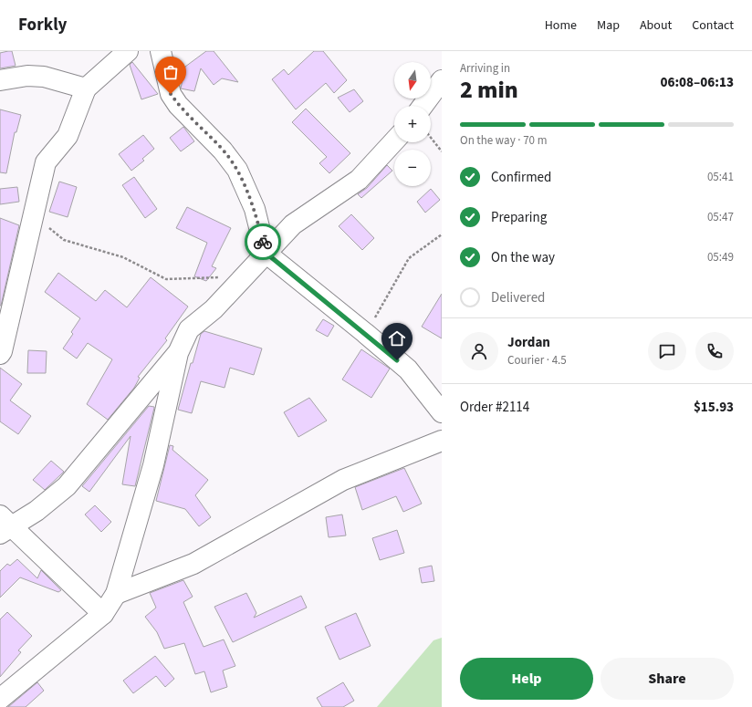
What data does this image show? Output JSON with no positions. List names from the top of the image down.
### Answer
{
  "north": "bottom",
  "page": {
    "header": "Forkly",
    "nav": [
      "Home",
      "Map",
      "About",
      "Contact"
    ],
    "heading": ["2 min", "Arriving in", "06:08–06:13"],
    "panel": [
      "Jordan",
      "Courier · 4.5",
      "Order #2114",
      "$15.93"
    ],
    "map_buttons": ["+", "−"],
    "bar": "On the way · 70 m",
    "list": [
      ["Confirmed", "05:41"],
      ["Preparing", "05:47"],
      ["On the way", "05:49"],
      "Delivered"
    ],
    "buttons": ["Help", "Share"]
  }
}
